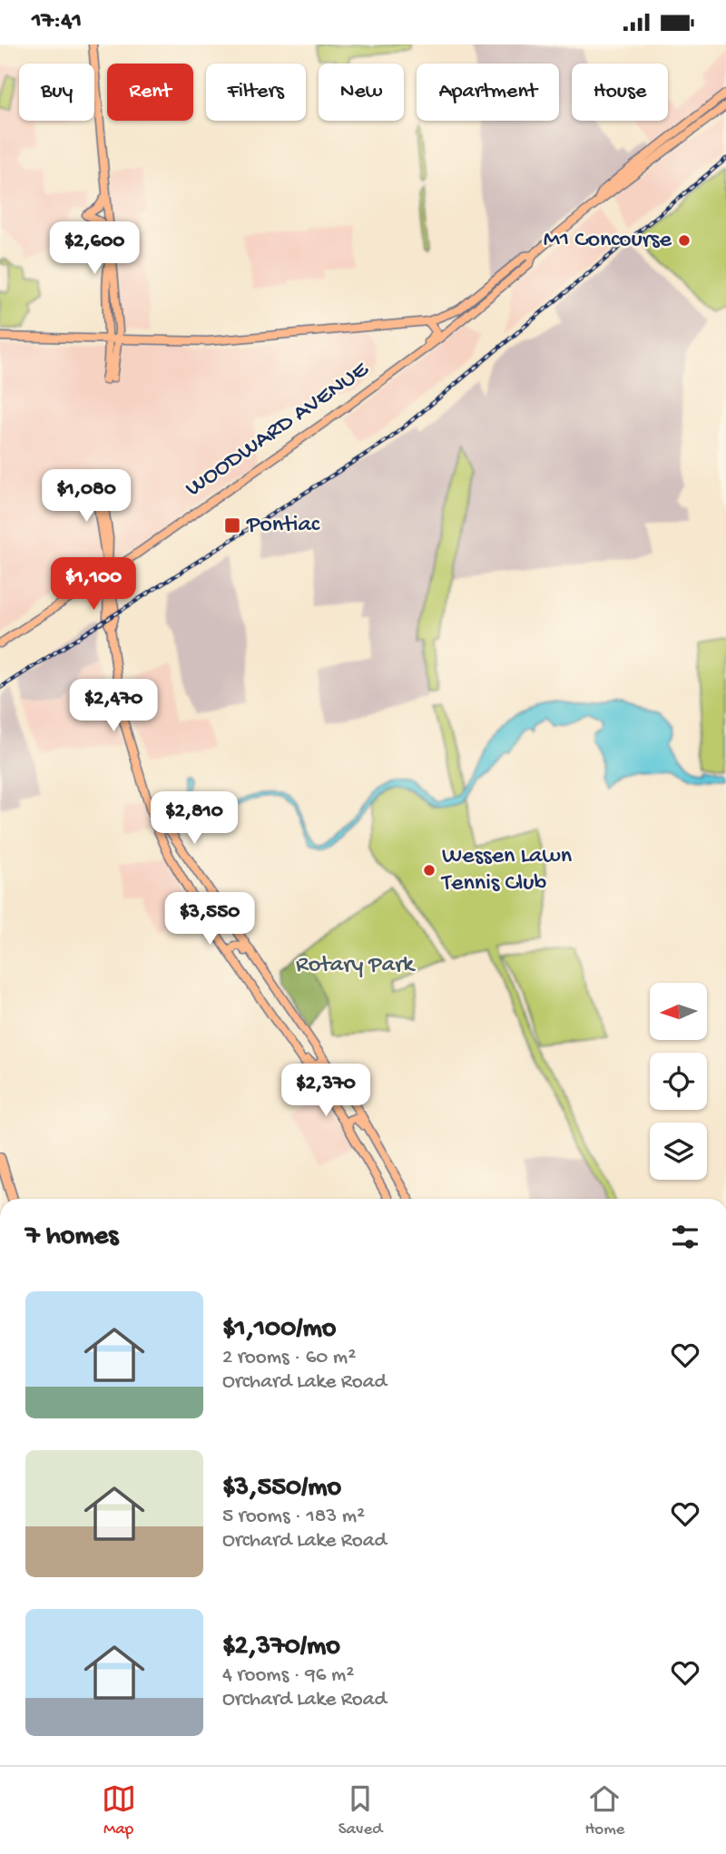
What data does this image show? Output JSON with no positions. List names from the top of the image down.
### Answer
{
  "streets": {
    "main road": ["WOODWARD AVENUE"]
  },
  "parks": ["Rotary Park"],
  "places": {
    "other": ["M1 Concourse", "Wessen Lawn Tennis Club"],
    "transit": ["Pontiac"]
  },
  "north": "left",
  "page": {
    "status": "17:41",
    "chip": [
      "Buy",
      "Rent",
      "Filters",
      "New",
      "Apartment",
      "House"
    ],
    "price": [
      "$2,600",
      "$1,080",
      "$1,100",
      "$2,470",
      "$2,810",
      "$3,550",
      "$2,370"
    ],
    "heading": "7 homes",
    "list": [
      {
        "name": "$1,100/mo",
        "note": "2 rooms · 60 m² · Orchard Lake Road"
      },
      {
        "name": "$3,550/mo",
        "note": "5 rooms · 183 m² · Orchard Lake Road"
      },
      {
        "name": "$2,370/mo",
        "note": "4 rooms · 96 m² · Orchard Lake Road"
      }
    ],
    "tabs": ["Map", "Saved", "Home"]
  }
}
